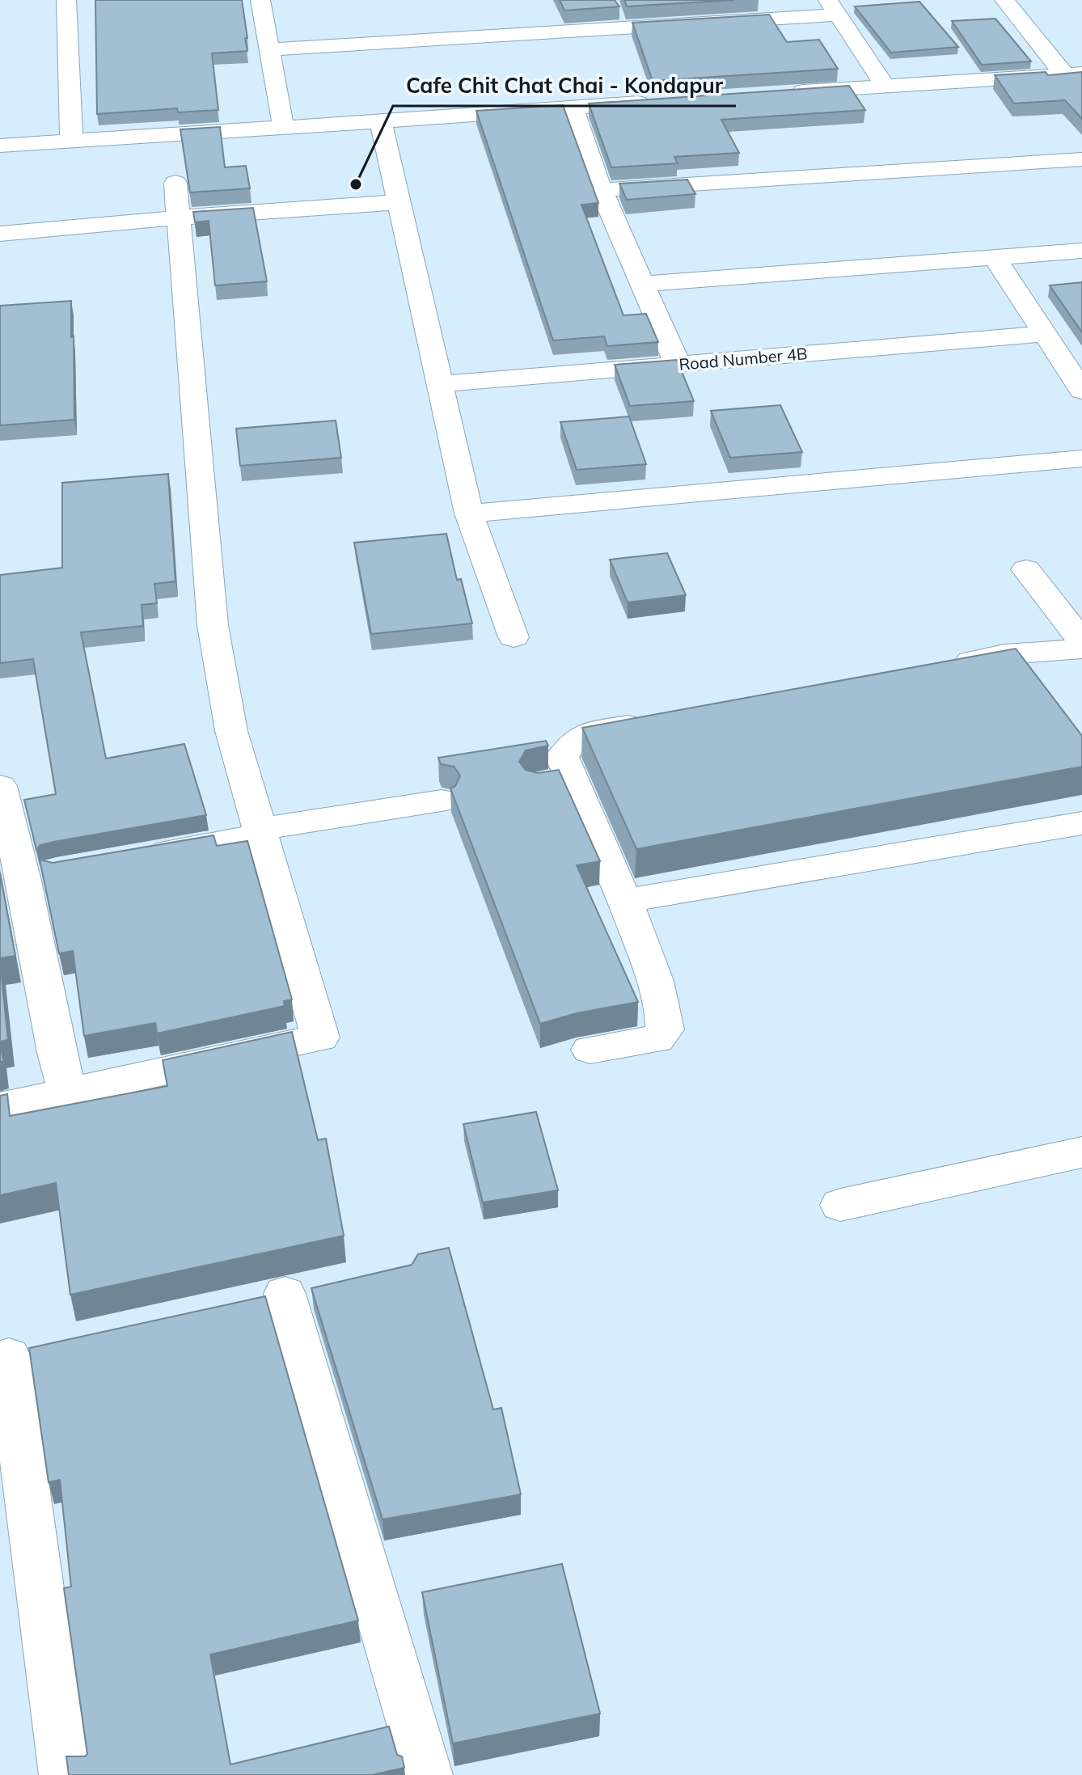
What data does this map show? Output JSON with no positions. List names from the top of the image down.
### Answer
{
  "streets": {
    "street": ["Road Number 4B"]
  },
  "places": ["Cafe Chit Chat Chai - Kondapur"]
}
